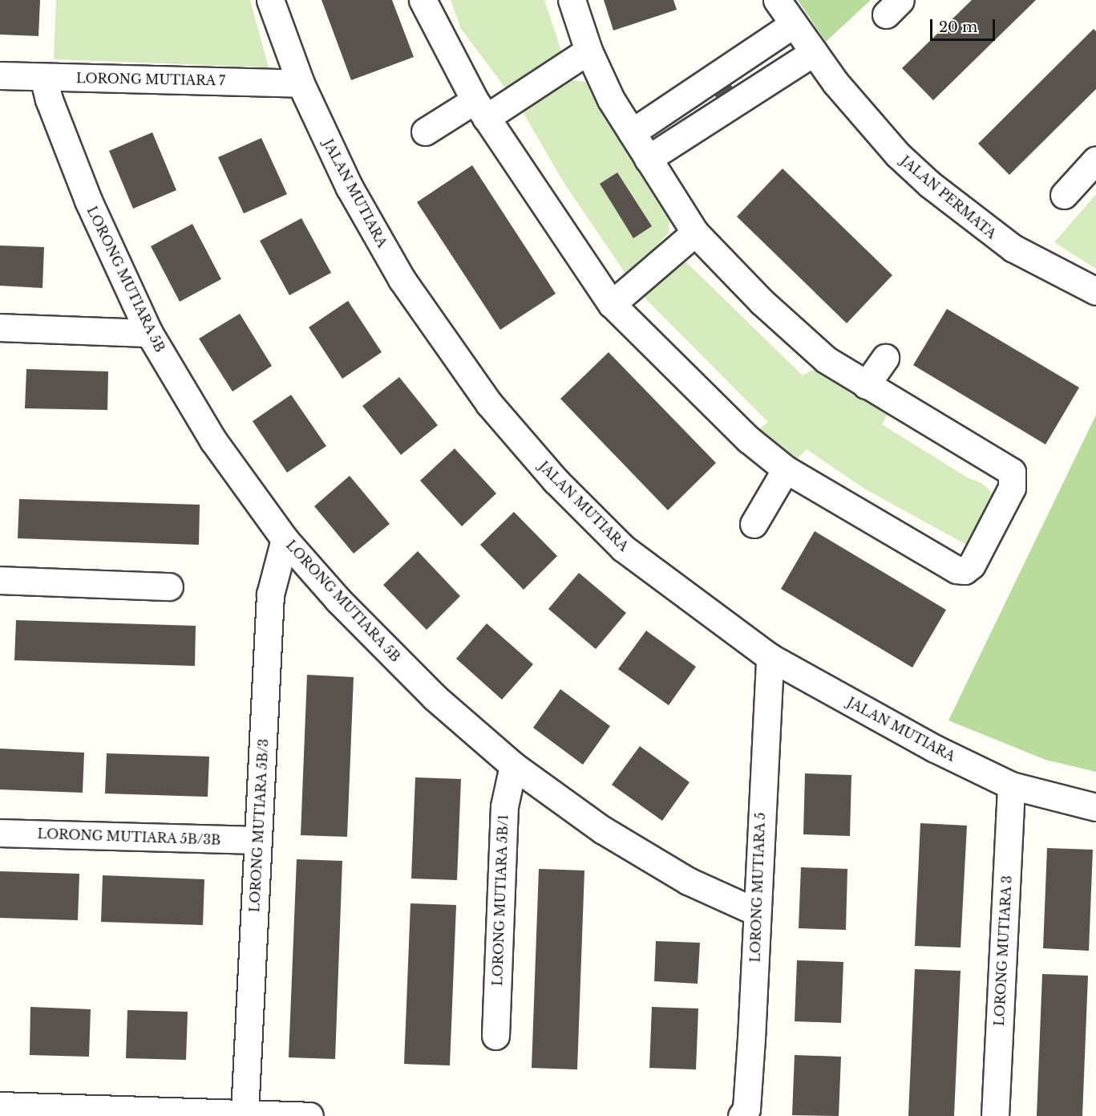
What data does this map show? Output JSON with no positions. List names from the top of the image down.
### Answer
{
  "streets": {
    "street": [
      "LORONG MUTIARA 7",
      "JALAN MUTIARA",
      "JALAN PERMATA",
      "LORONG MUTIARA 5B",
      "LORONG MUTIARA 5B/3",
      "LORONG MUTIARA 5B/3B",
      "LORONG MUTIARA 5",
      "LORONG MUTIARA 5B/1",
      "LORONG MUTIARA 3"
    ]
  },
  "crossings": [
    ["LORONG MUTIARA 7", "JALAN MUTIARA"],
    ["LORONG MUTIARA 7", "LORONG MUTIARA 5B"],
    ["JALAN MUTIARA", "LORONG MUTIARA 5"],
    ["JALAN MUTIARA", "LORONG MUTIARA 3"],
    ["LORONG MUTIARA 5B", "LORONG MUTIARA 5B/3"],
    ["LORONG MUTIARA 5B", "LORONG MUTIARA 5"],
    ["LORONG MUTIARA 5B", "LORONG MUTIARA 5B/1"],
    ["LORONG MUTIARA 5B/3", "LORONG MUTIARA 5B/3B"]
  ],
  "scale_bar": "20 m"
}
